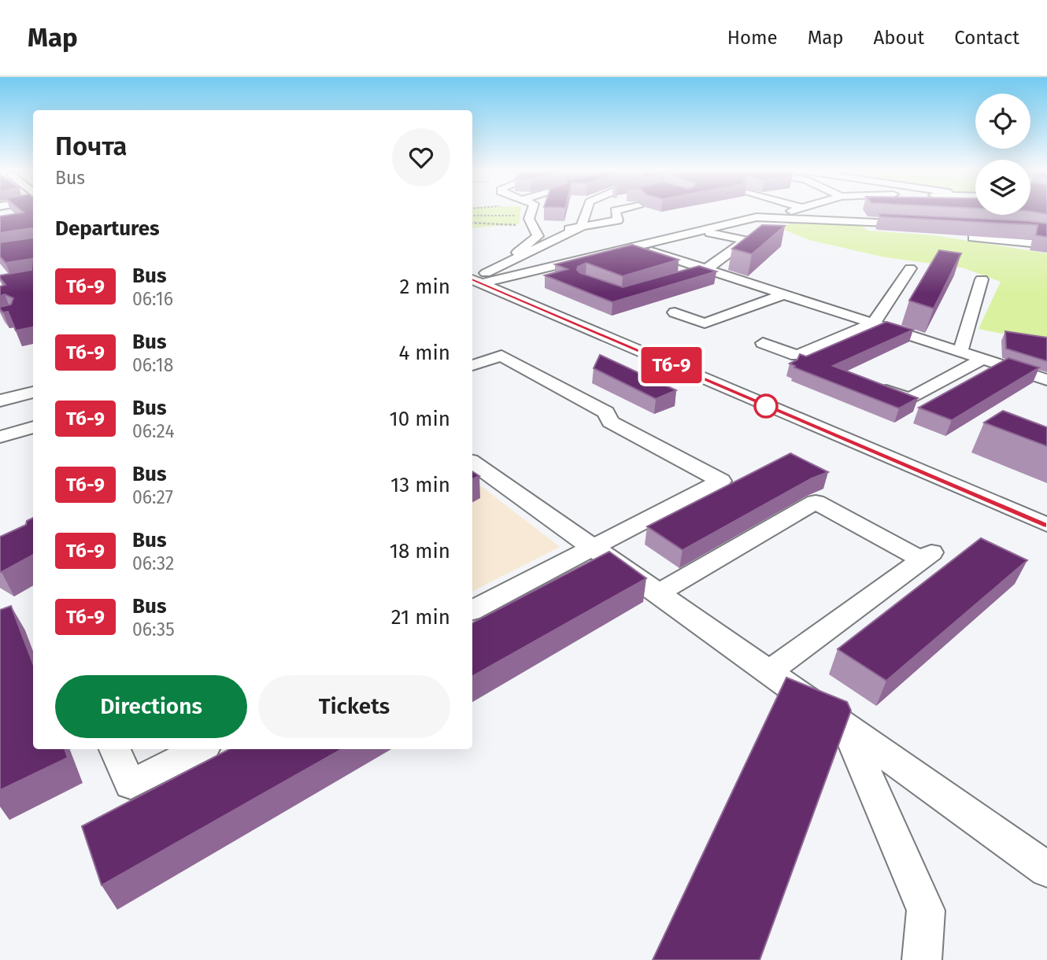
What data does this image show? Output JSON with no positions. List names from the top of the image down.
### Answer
{
  "lines": ["bus line Тб-9"],
  "page": {
    "header": "Map",
    "nav": [
      "Home",
      "Map",
      "About",
      "Contact"
    ],
    "on_map": "Тб-9",
    "heading": [
      ["Почта", "Bus"],
      "Departures"
    ],
    "list": [
      {
        "mark": "Тб-9",
        "name": "Bus",
        "note": "06:16",
        "value": "2 min"
      },
      {
        "mark": "Тб-9",
        "name": "Bus",
        "note": "06:18",
        "value": "4 min"
      },
      {
        "mark": "Тб-9",
        "name": "Bus",
        "note": "06:24",
        "value": "10 min"
      },
      {
        "mark": "Тб-9",
        "name": "Bus",
        "note": "06:27",
        "value": "13 min"
      },
      {
        "mark": "Тб-9",
        "name": "Bus",
        "note": "06:32",
        "value": "18 min"
      },
      {
        "mark": "Тб-9",
        "name": "Bus",
        "note": "06:35",
        "value": "21 min"
      }
    ],
    "buttons": ["Directions", "Tickets"]
  }
}
